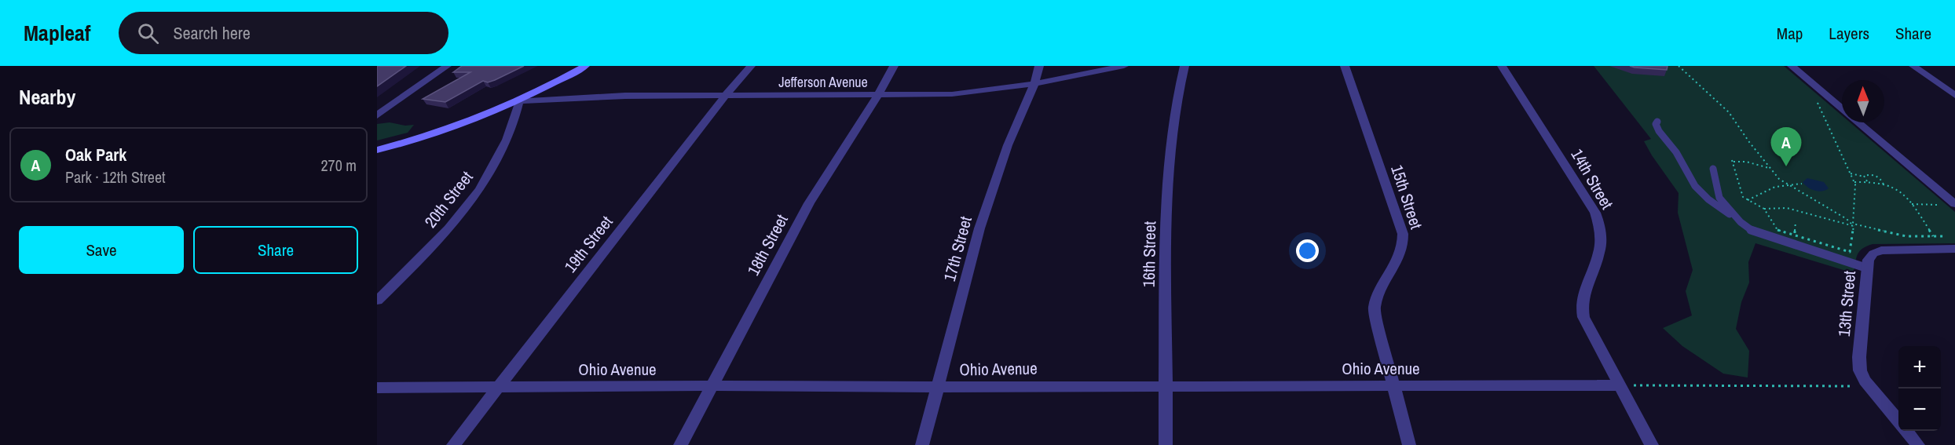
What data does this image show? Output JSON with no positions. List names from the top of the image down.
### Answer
{
  "streets": {
    "street": [
      "Jefferson Avenue",
      "14th Street",
      "15th Street",
      "20th Street",
      "19th Street",
      "18th Street",
      "17th Street",
      "16th Street",
      "13th Street",
      "Ohio Avenue"
    ]
  },
  "crossings": [
    ["Jefferson Avenue", "20th Street"],
    ["Jefferson Avenue", "19th Street"],
    ["Jefferson Avenue", "18th Street"],
    ["Jefferson Avenue", "17th Street"],
    ["14th Street", "Ohio Avenue"],
    ["15th Street", "Ohio Avenue"],
    ["19th Street", "Ohio Avenue"],
    ["18th Street", "Ohio Avenue"],
    ["17th Street", "Ohio Avenue"],
    ["16th Street", "Ohio Avenue"]
  ],
  "north": "top",
  "page": {
    "header": "Mapleaf",
    "search": "Search here",
    "nav": ["Map", "Layers", "Share"],
    "heading": "Nearby",
    "list": [
      {
        "mark": "A",
        "name": "Oak Park",
        "note": "Park · 12th Street",
        "value": "270 m"
      }
    ],
    "pins": "A",
    "buttons": ["Save", "Share"],
    "map_buttons": ["+", "−"]
  }
}
